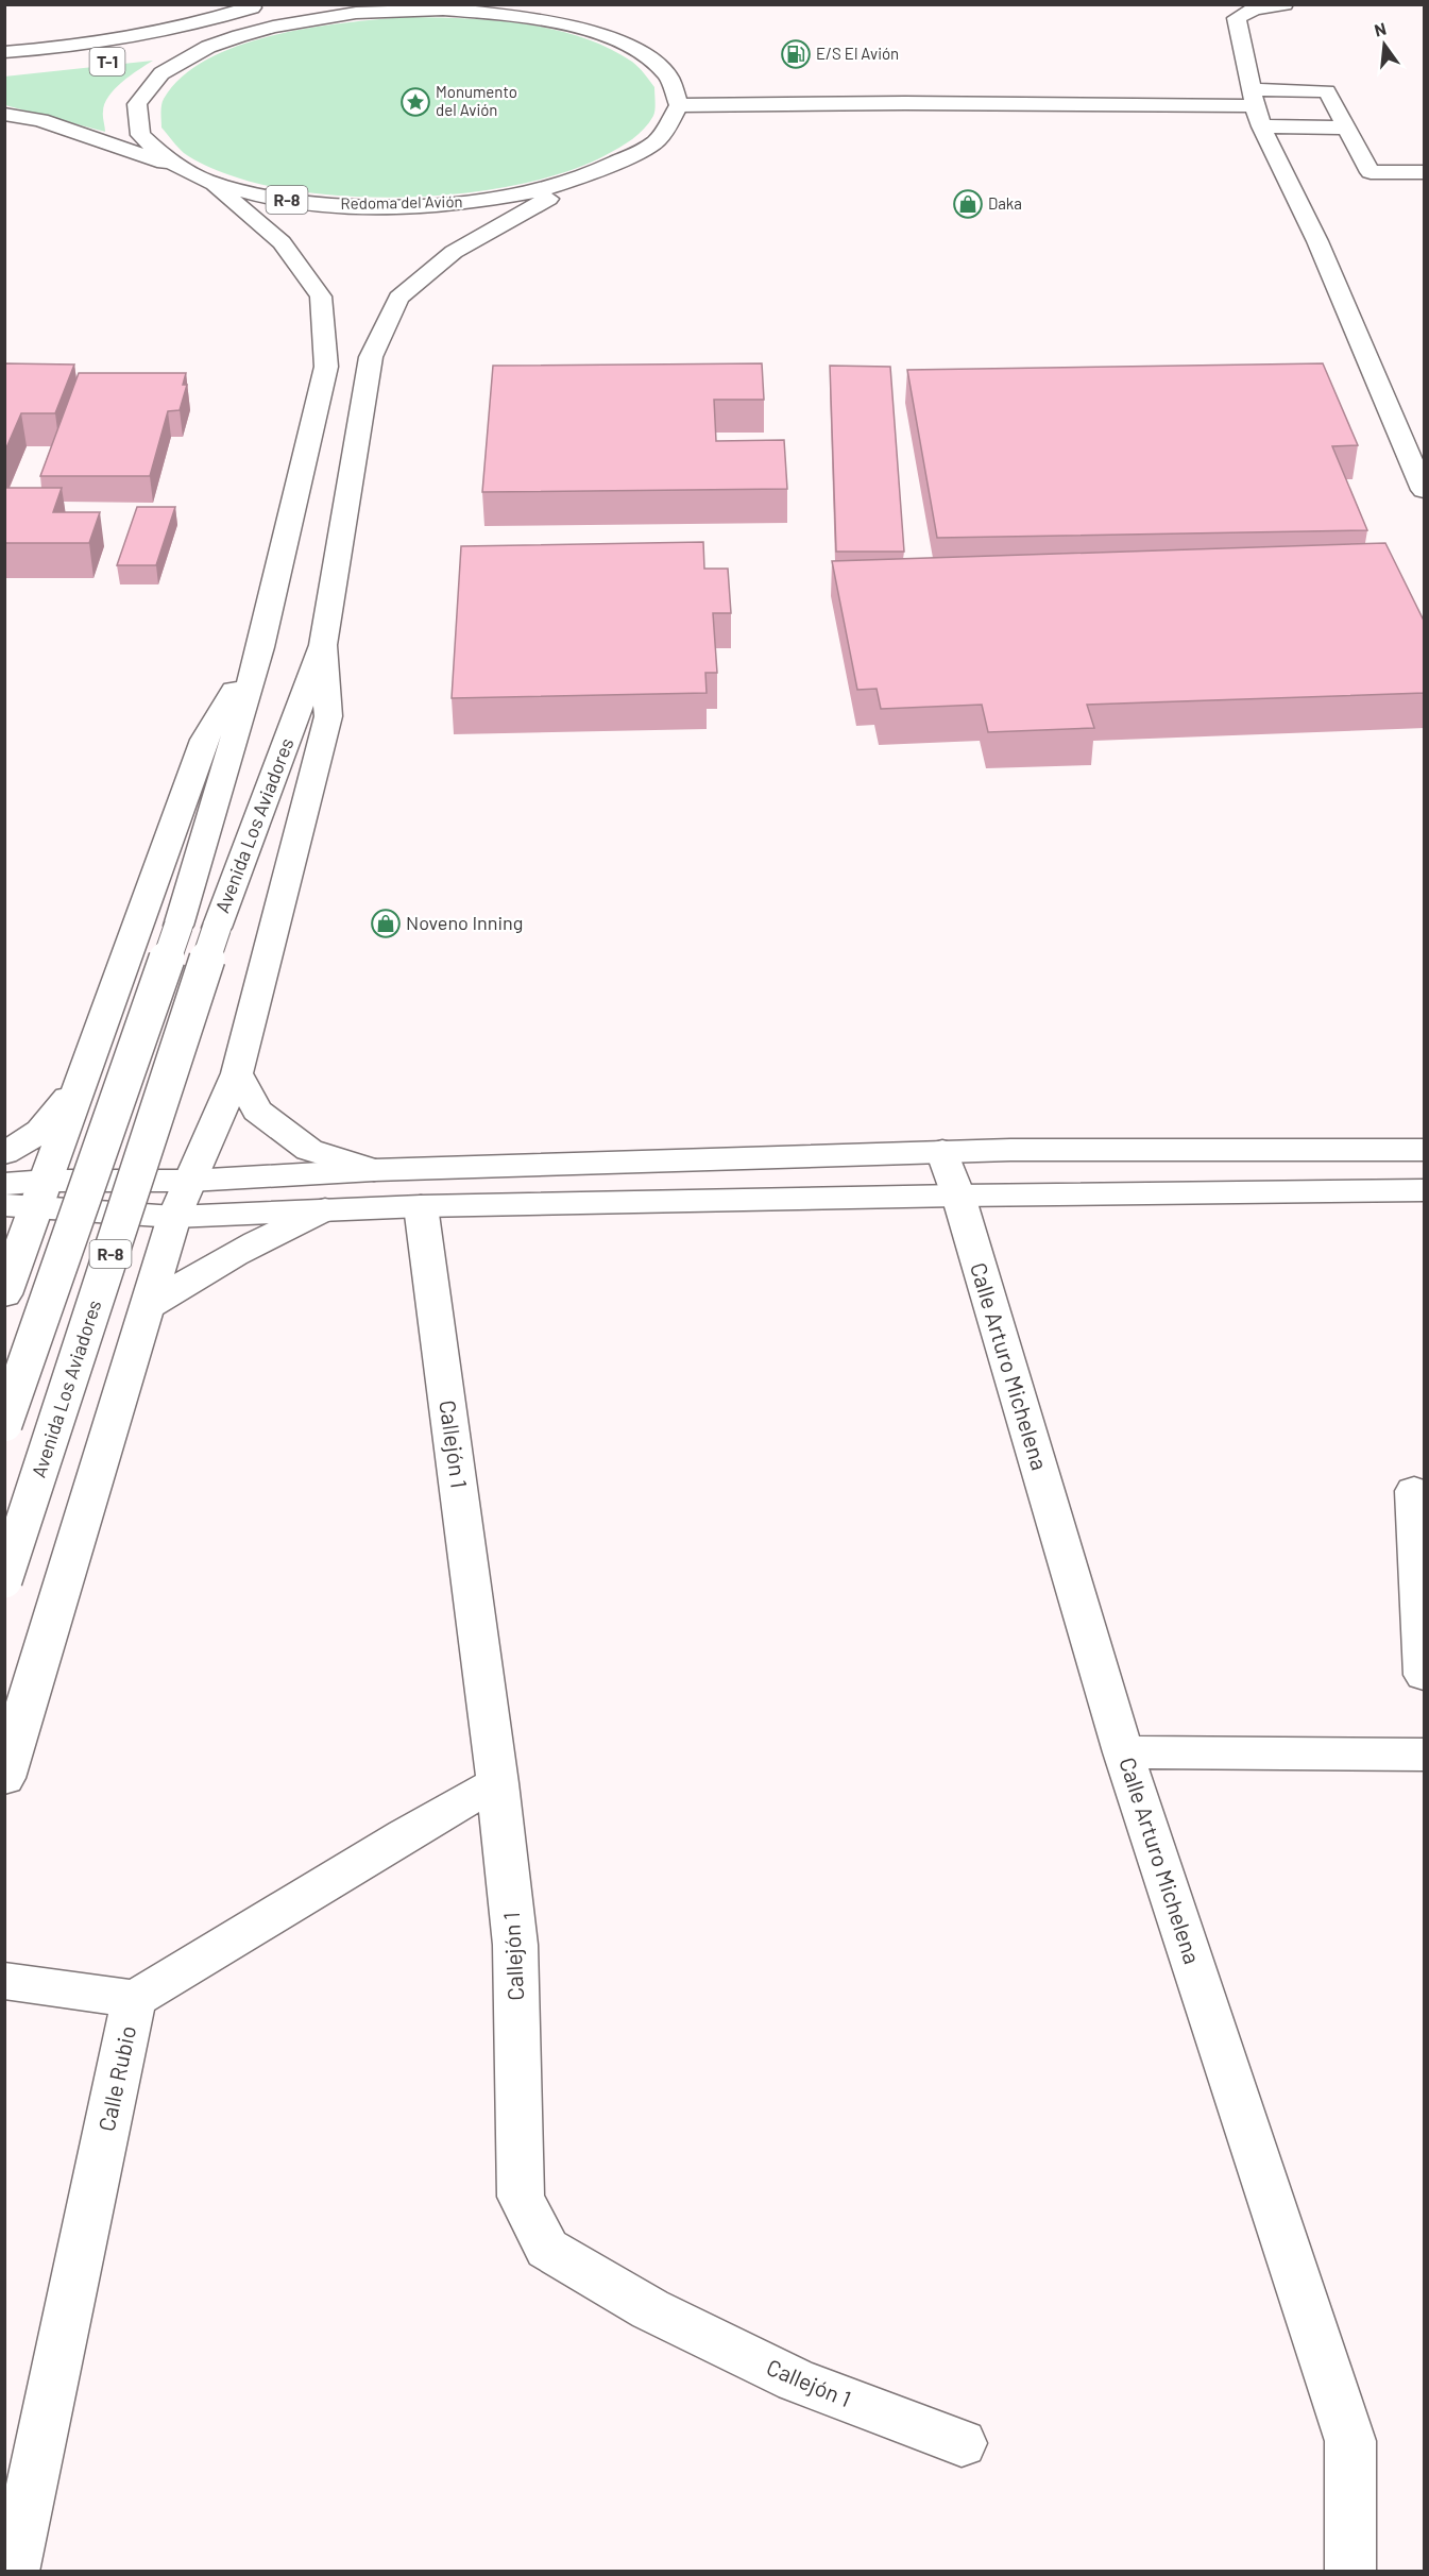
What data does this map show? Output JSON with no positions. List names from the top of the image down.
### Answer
{
  "streets": {
    "main road": [
      "R-8",
      "Redoma del Avión",
      "Avenida Los Aviadores",
      "Calle Arturo Michelena",
      "Callejón 1",
      "Calle Rubio"
    ]
  },
  "crossings": [
    ["R-8", "Redoma del Avión"],
    ["R-8", "Avenida Los Aviadores"],
    ["Redoma del Avión", "Avenida Los Aviadores"],
    ["Callejón 1", "Calle Rubio"]
  ],
  "places": {
    "fuel station": ["E/S El Avión"],
    "place": ["Monumento del Avión"],
    "shop": ["Daka", "Noveno Inning"]
  },
  "north": "top"
}
